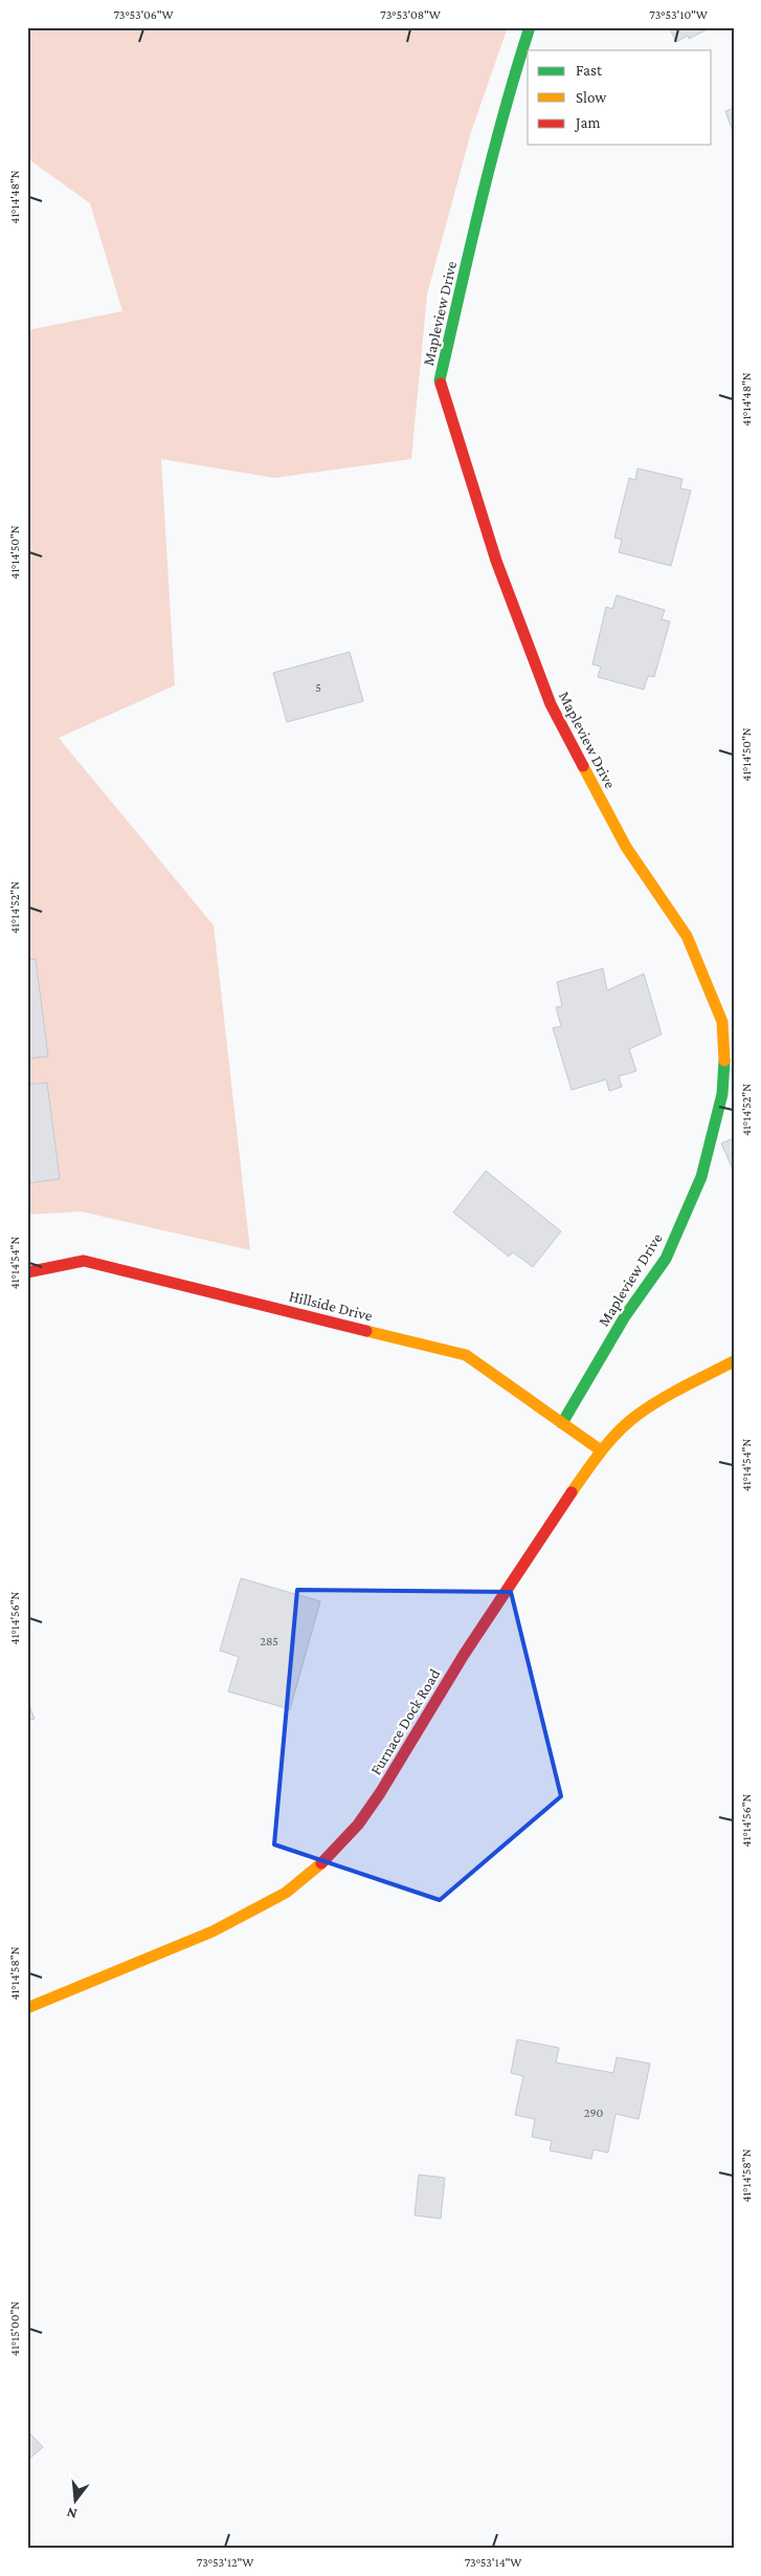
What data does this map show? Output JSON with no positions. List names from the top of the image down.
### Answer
{
  "streets": {
    "street": ["Mapleview Drive", "Hillside Drive", "Furnace Dock Road"]
  },
  "crossings": [
    ["Mapleview Drive", "Hillside Drive"],
    ["Hillside Drive", "Furnace Dock Road"]
  ],
  "house_numbers": ["5", "285", "290"],
  "legend": ["Fast", "Slow", "Jam"],
  "north": "bottom",
  "coordinates": [
    "73°53'06\"W",
    "73°53'08\"W",
    "73°53'10\"W",
    "41°14'48\"N",
    "41°14'50\"N",
    "41°14'52\"N",
    "41°14'54\"N",
    "41°14'56\"N",
    "41°14'58\"N",
    "41°15'00\"N",
    "73°53'12\"W",
    "73°53'14\"W"
  ]
}
